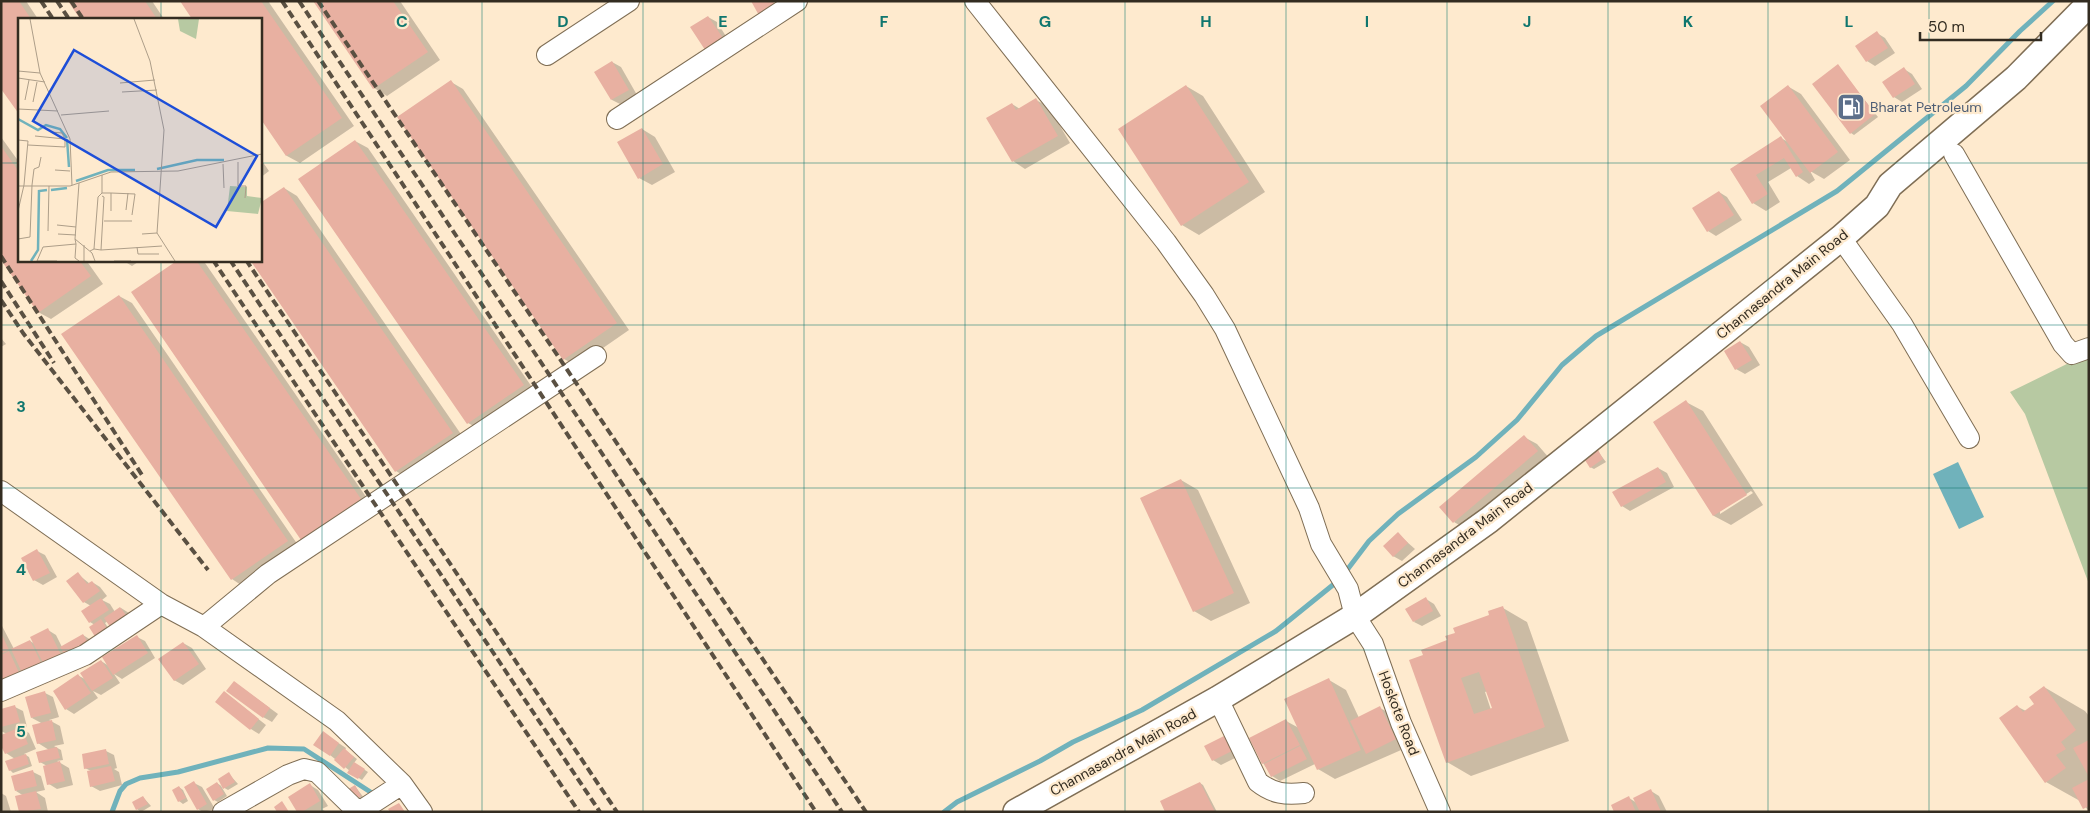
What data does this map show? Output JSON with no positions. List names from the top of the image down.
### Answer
{
  "streets": {
    "main road": ["Channasandra Main Road"],
    "street": ["Hoskote Road"]
  },
  "crossings": [
    ["Channasandra Main Road", "Hoskote Road"]
  ],
  "places": {
    "fuel station": ["Bharat Petroleum"]
  },
  "scale_bar": "50 m",
  "grid": {
    "columns": [
      "C",
      "D",
      "E",
      "F",
      "G",
      "H",
      "I",
      "J",
      "K",
      "L"
    ],
    "rows": ["3", "4", "5"]
  }
}
